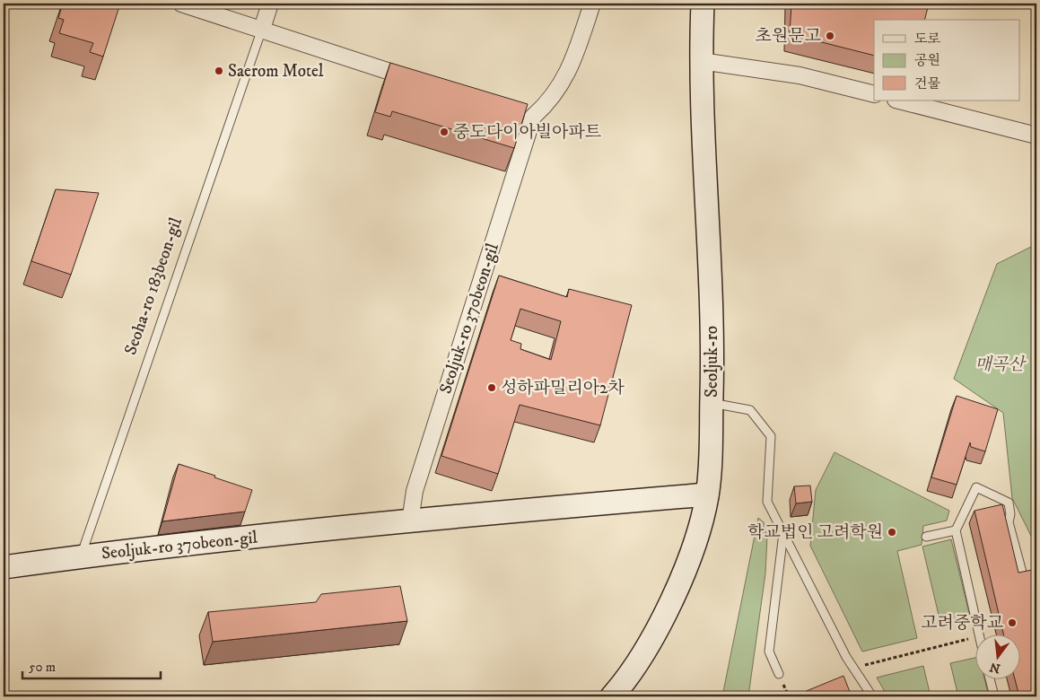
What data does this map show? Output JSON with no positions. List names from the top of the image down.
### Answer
{
  "streets": {
    "main road": ["Seoljuk-ro 370beon-gil", "Seoljuk-ro"],
    "street": ["Seoha-ro 183beon-gil"]
  },
  "crossings": [
    ["Seoha-ro 183beon-gil", "Seoljuk-ro 370beon-gil"],
    ["Seoljuk-ro 370beon-gil", "Seoljuk-ro"]
  ],
  "parks": ["매곡산"],
  "places": [
    "초원문고",
    "Saerom Motel",
    "중도다이아빌아파트",
    "성하파밀리아2차",
    "학교법인 고려학원",
    "고려중학교"
  ],
  "legend": ["도로", "공원", "건물"],
  "scale_bar": "50 m",
  "north": "bottom"
}
